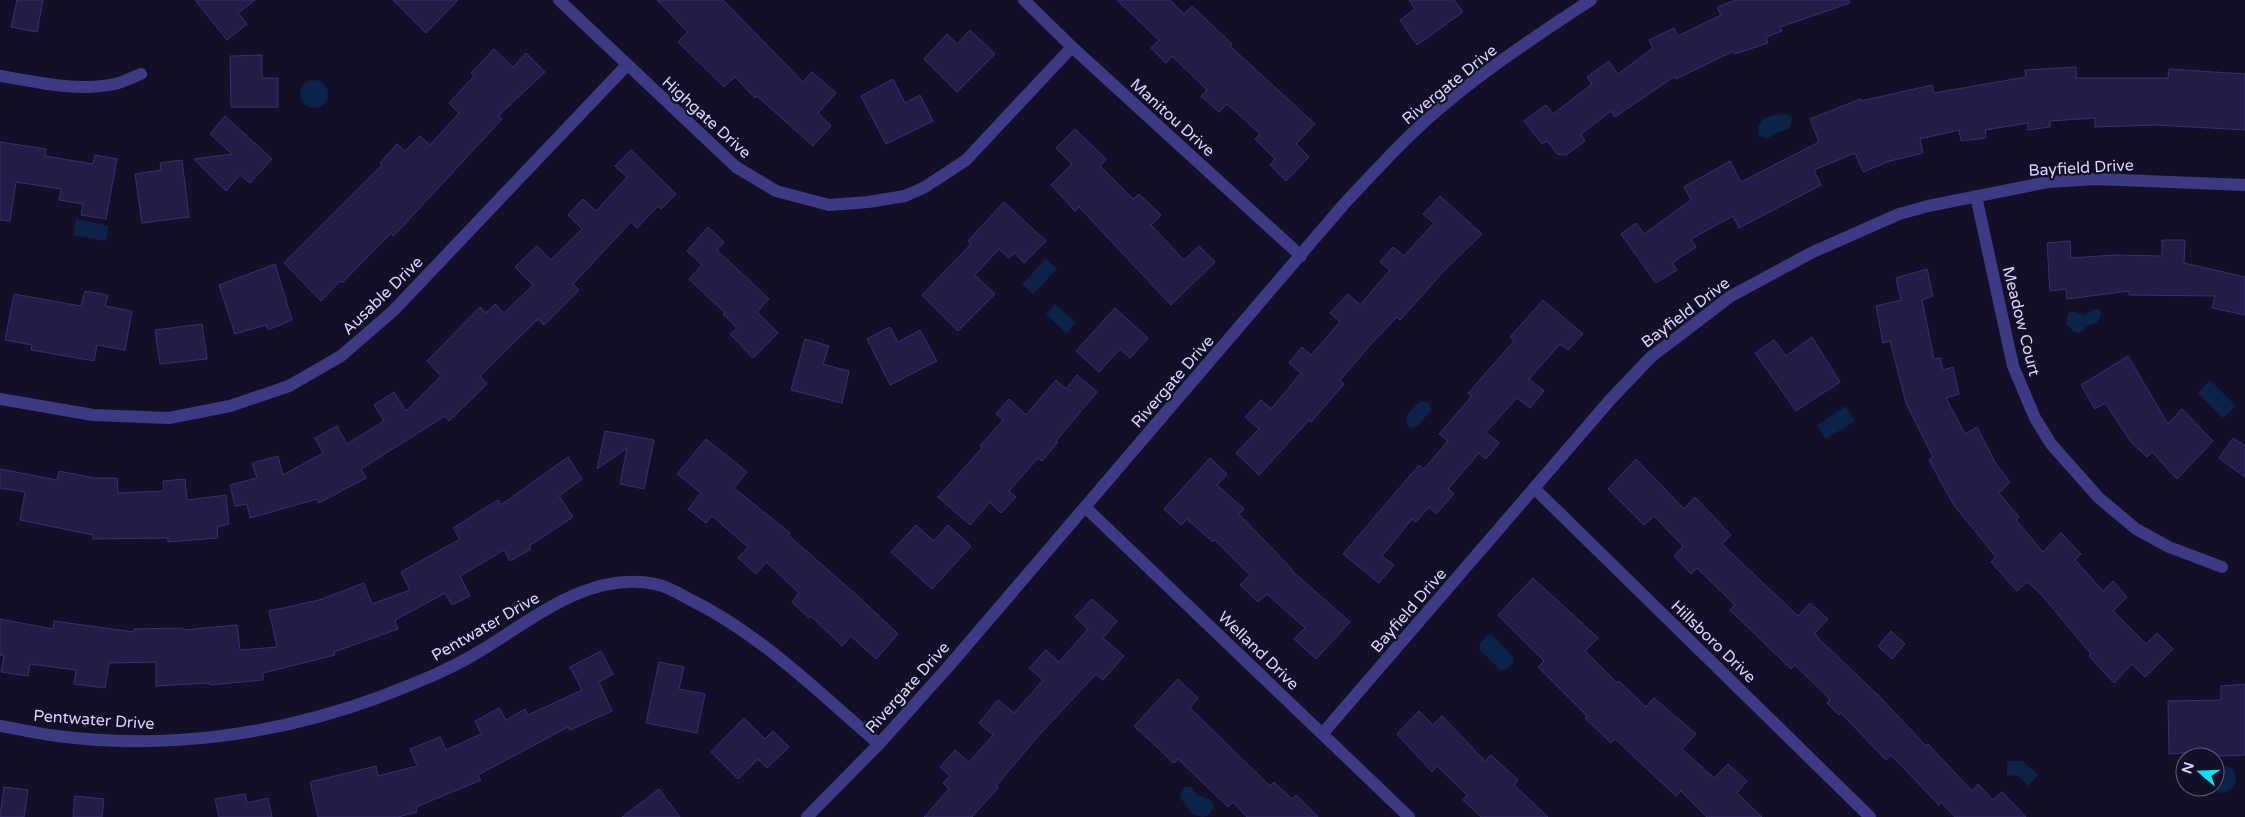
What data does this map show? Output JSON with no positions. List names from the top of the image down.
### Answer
{
  "streets": {
    "street": [
      "Rivergate Drive",
      "Highgate Drive",
      "Manitou Drive",
      "Bayfield Drive",
      "Ausable Drive",
      "Meadow Court",
      "Pentwater Drive",
      "Hillsboro Drive",
      "Welland Drive"
    ]
  },
  "crossings": [
    ["Rivergate Drive", "Manitou Drive"],
    ["Rivergate Drive", "Pentwater Drive"],
    ["Rivergate Drive", "Welland Drive"],
    ["Highgate Drive", "Manitou Drive"],
    ["Highgate Drive", "Ausable Drive"],
    ["Bayfield Drive", "Meadow Court"],
    ["Bayfield Drive", "Hillsboro Drive"],
    ["Bayfield Drive", "Welland Drive"]
  ],
  "north": "left"
}
